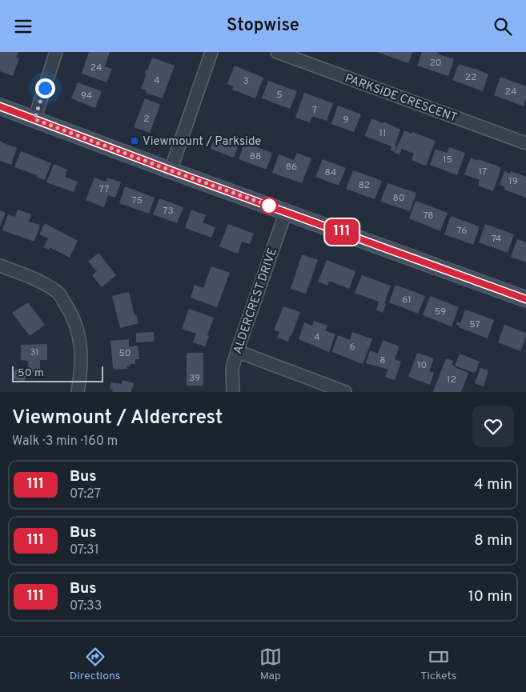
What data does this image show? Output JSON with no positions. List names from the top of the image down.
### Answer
{
  "streets": {
    "street": ["PARKSIDE CRESCENT", "ALDERCREST DRIVE"]
  },
  "places": {
    "transit": ["Viewmount / Parkside"]
  },
  "lines": ["bus line 111"],
  "house_numbers": [
    "20",
    "24",
    "22",
    "4",
    "3",
    "24",
    "5",
    "94",
    "7",
    "2",
    "9",
    "11",
    "88",
    "15",
    "86",
    "17",
    "84",
    "19",
    "82",
    "77",
    "80",
    "75",
    "73",
    "78",
    "76",
    "74",
    "61",
    "59",
    "57",
    "4",
    "6",
    "31",
    "50",
    "8",
    "10",
    "39",
    "12"
  ],
  "scale_bar": "50 m",
  "page": {
    "header": "Stopwise",
    "on_map": "111",
    "scale": "50 m",
    "heading": ["Viewmount / Aldercrest", "Walk · 3 min · 160 m"],
    "list": [
      {
        "mark": "111",
        "name": "Bus",
        "note": "07:27",
        "value": "4 min"
      },
      {
        "mark": "111",
        "name": "Bus",
        "note": "07:31",
        "value": "8 min"
      },
      {
        "mark": "111",
        "name": "Bus",
        "note": "07:33",
        "value": "10 min"
      }
    ],
    "tabs": ["Directions", "Map", "Tickets"]
  }
}
